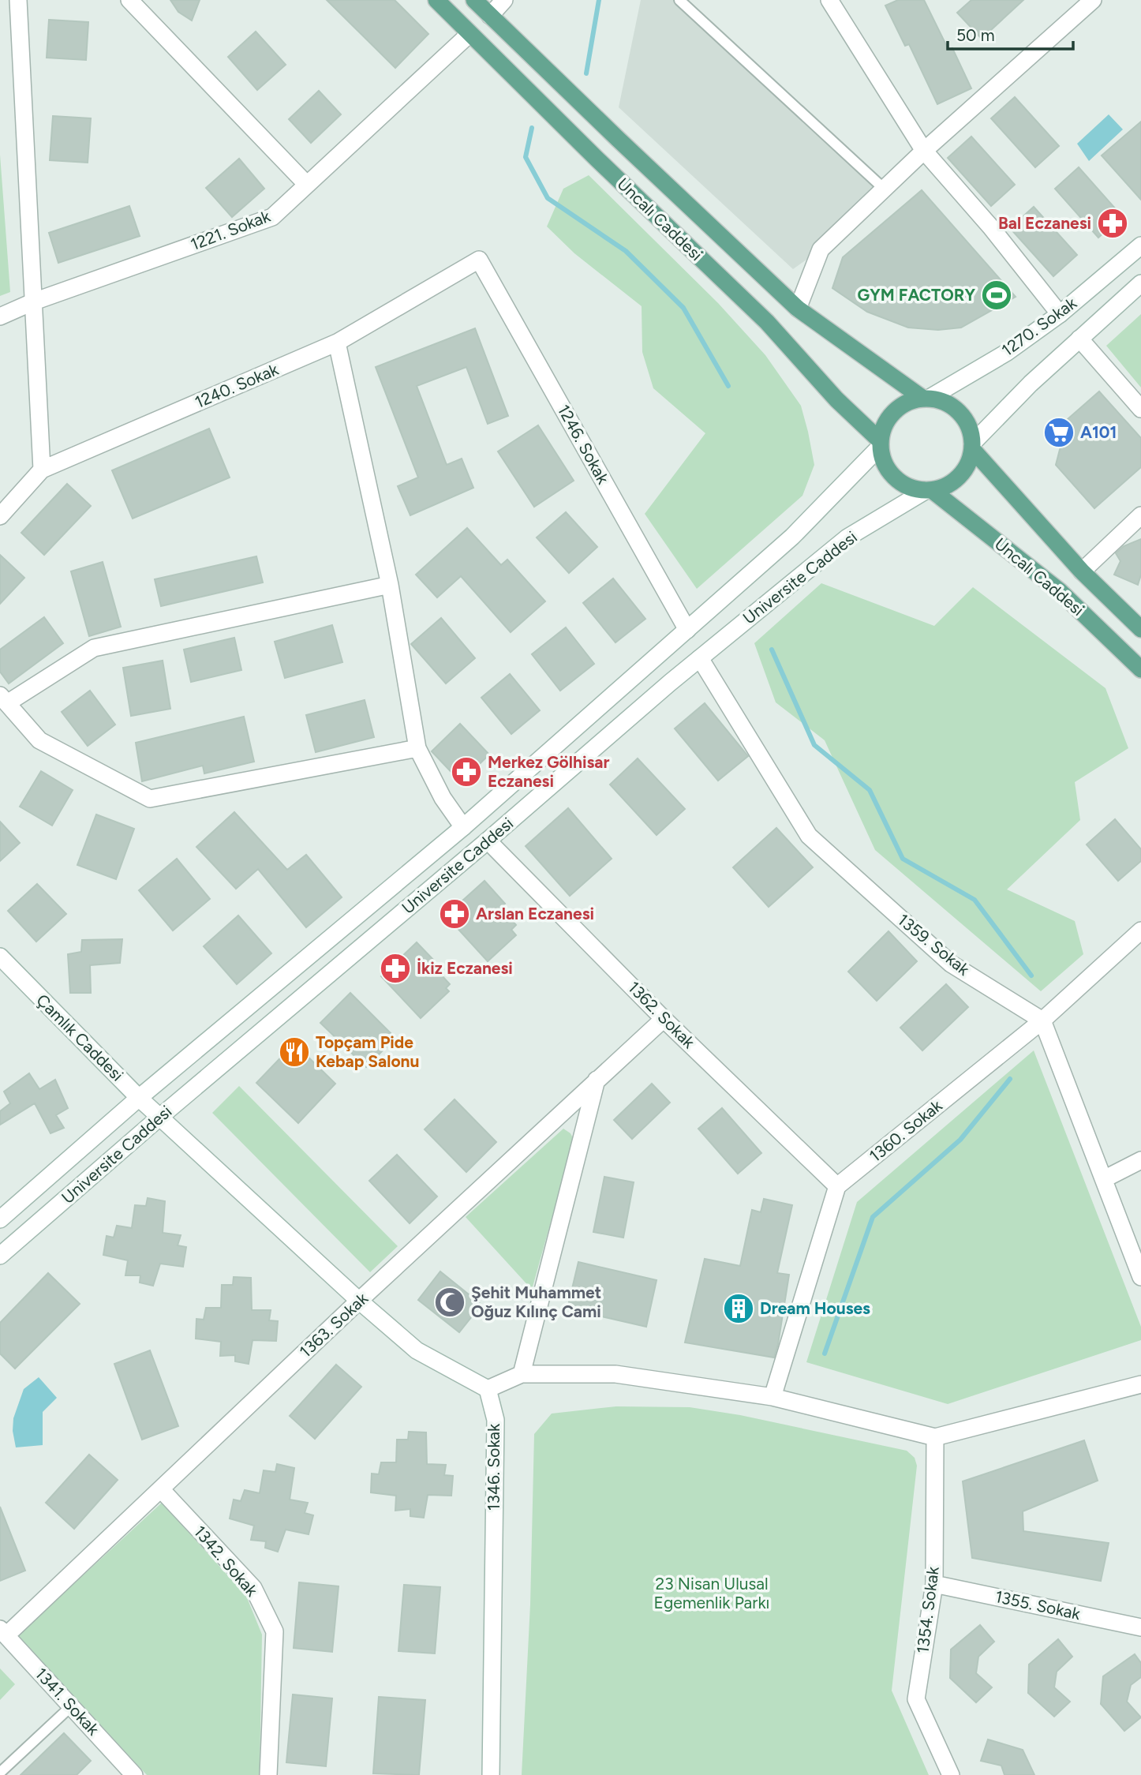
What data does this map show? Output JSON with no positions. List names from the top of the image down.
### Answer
{
  "streets": {
    "main road": ["Uncalı Caddesi"],
    "street": [
      "1221. Sokak",
      "1270. Sokak",
      "1240. Sokak",
      "1246. Sokak",
      "Universite Caddesi",
      "1359. Sokak",
      "1362. Sokak",
      "Çamlık Caddesi",
      "1360. Sokak",
      "1363. Sokak",
      "1346. Sokak",
      "1342. Sokak",
      "1355. Sokak",
      "1354. Sokak",
      "1341. Sokak"
    ]
  },
  "crossings": [
    ["Uncalı Caddesi", "1221. Sokak"],
    ["Uncalı Caddesi", "1270. Sokak"],
    ["Uncalı Caddesi", "Universite Caddesi"],
    ["1270. Sokak", "Universite Caddesi"],
    ["1240. Sokak", "1246. Sokak"],
    ["1246. Sokak", "Universite Caddesi"],
    ["Universite Caddesi", "1359. Sokak"],
    ["Universite Caddesi", "1362. Sokak"],
    ["Universite Caddesi", "Çamlık Caddesi"],
    ["1359. Sokak", "1360. Sokak"],
    ["1362. Sokak", "1360. Sokak"],
    ["1362. Sokak", "1363. Sokak"],
    ["1363. Sokak", "1342. Sokak"],
    ["1363. Sokak", "1341. Sokak"],
    ["1355. Sokak", "1354. Sokak"]
  ],
  "parks": ["23 Nisan Ulusal Egemenlik Parkı"],
  "places": {
    "pharmacy": [
      "Bal Eczanesi",
      "Merkez Gölhisar Eczanesi",
      "Arslan Eczanesi",
      "İkiz Eczanesi"
    ],
    "sports": ["GYM FACTORY"],
    "supermarket": ["A101"],
    "restaurant": ["Topçam Pide Kebap Salonu"],
    "mosque": ["Şehit Muhammet Oğuz Kılınç Cami"],
    "building": ["Dream Houses"]
  },
  "scale_bar": "50 m"
}
